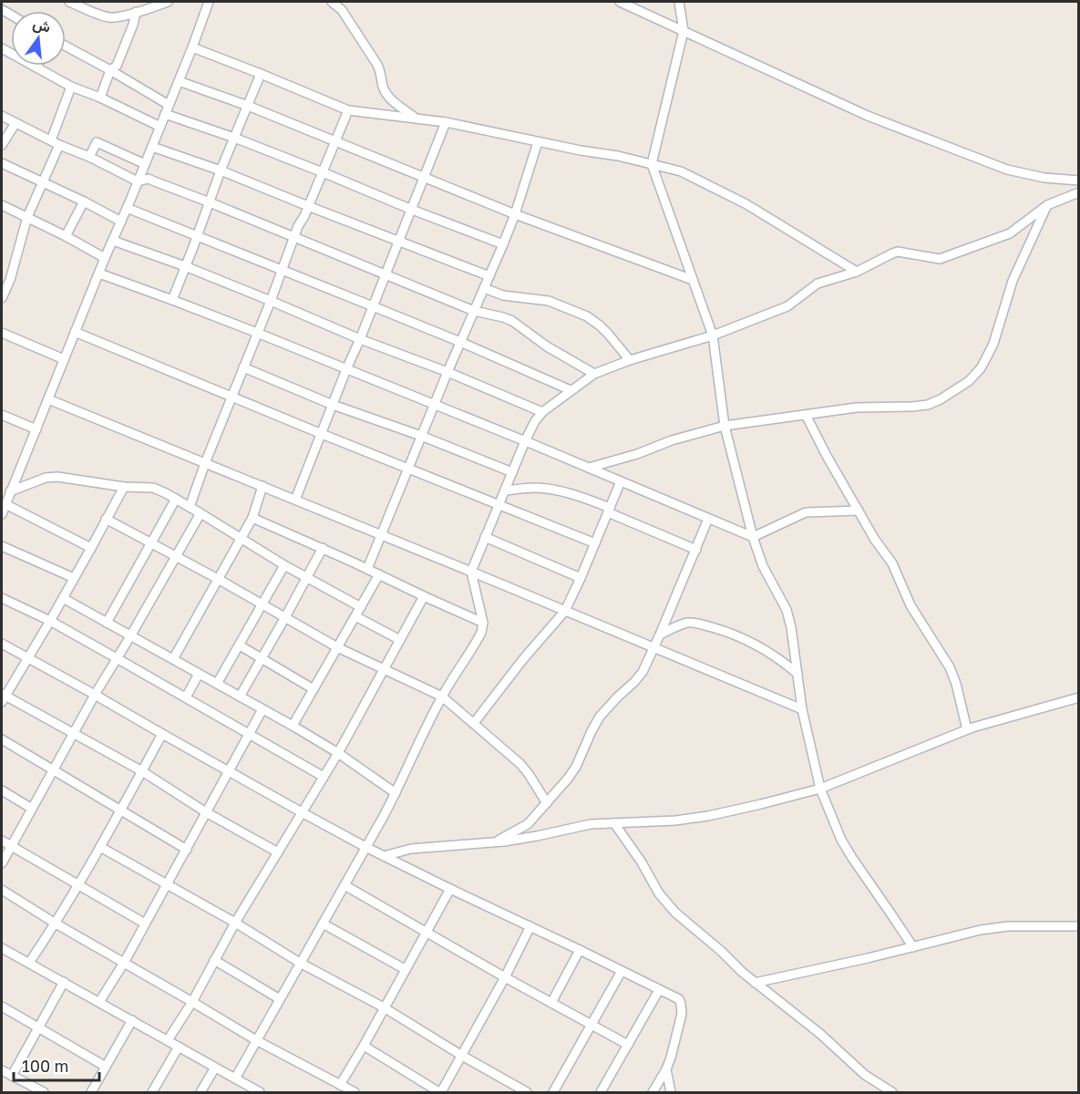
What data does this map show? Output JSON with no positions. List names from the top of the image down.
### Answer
{
  "scale_bar": "100 m",
  "north": "top"
}
